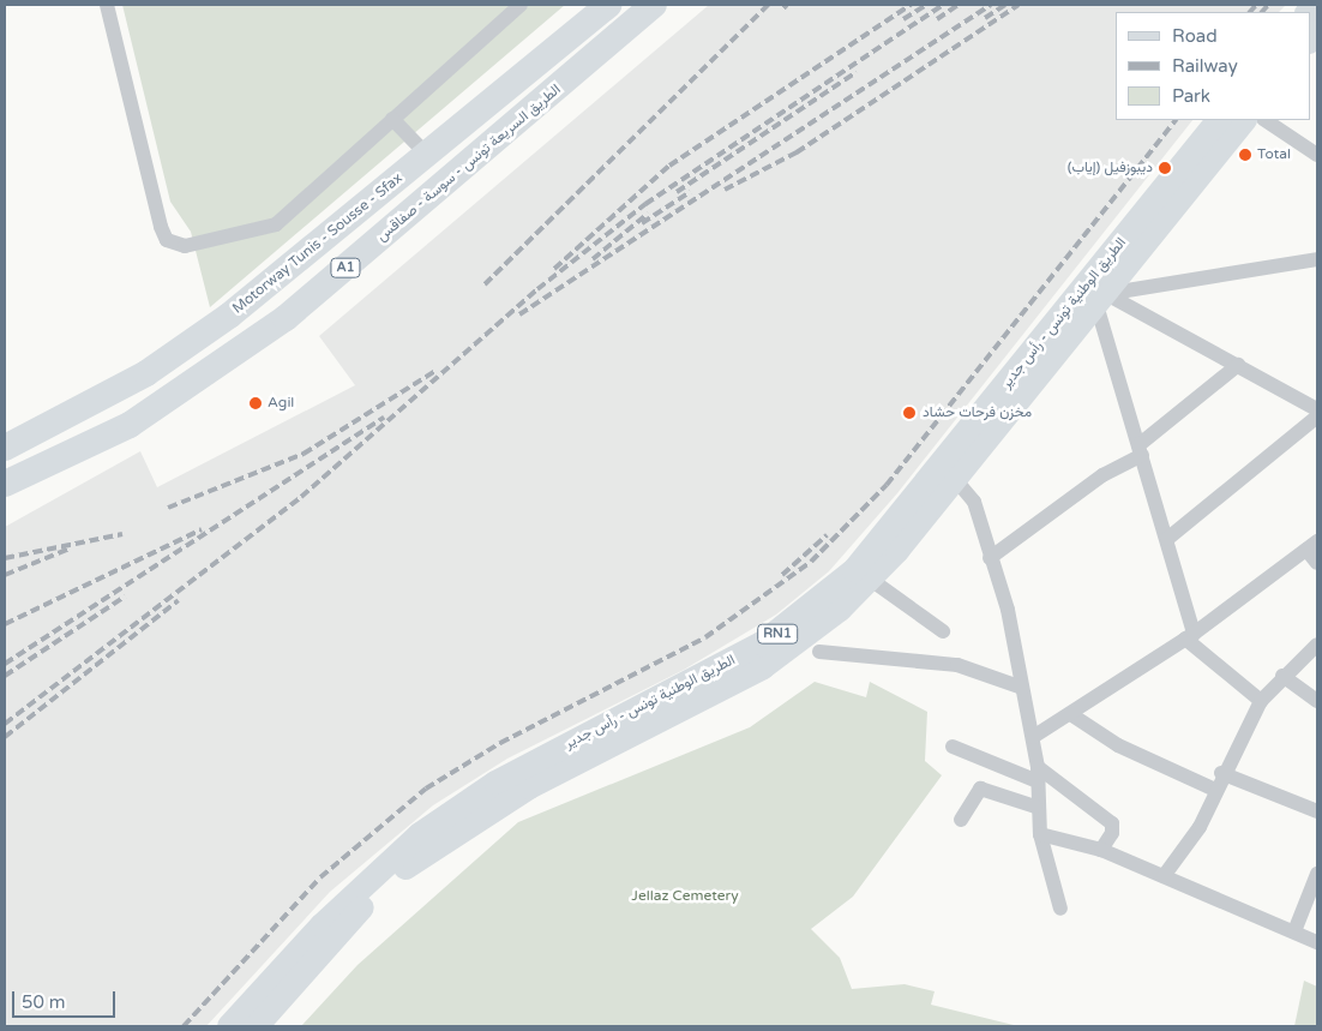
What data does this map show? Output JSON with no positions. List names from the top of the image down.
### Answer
{
  "streets": {
    "highway": ["الطريق السريعة تونس - سوسة - صفاقس", "Motorway Tunis - Sousse - Sfax", "A1"],
    "main road": ["الطريق الوطنية تونس - رأس جدير", "RN1"]
  },
  "parks": ["Jellaz Cemetery"],
  "places": [
    "Total",
    "ديبوزفيل (إياب)",
    "Agil",
    "مخزن فرحات حشاد"
  ],
  "legend": ["Road", "Railway", "Park"],
  "scale_bar": "50 m"
}
